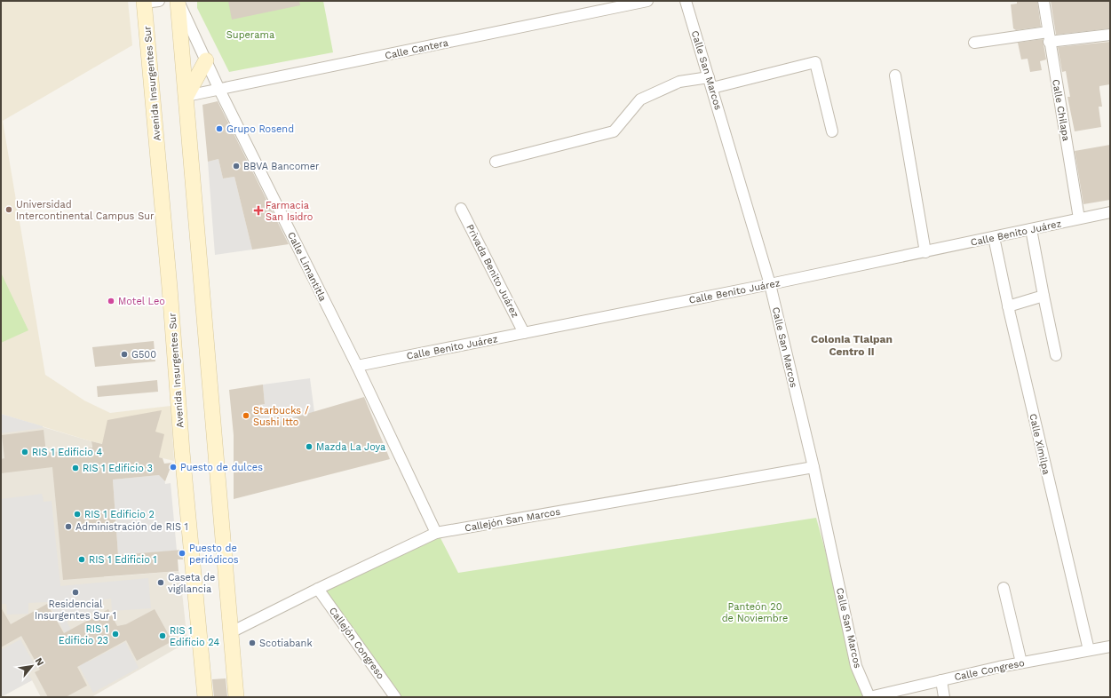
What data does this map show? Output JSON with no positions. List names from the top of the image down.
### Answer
{
  "streets": {
    "main road": ["Avenida Insurgentes Sur"],
    "street": [
      "Calle Cantera",
      "Calle San Marcos",
      "Calle Chilapa",
      "Calle Benito Juárez",
      "Calle Limantitla",
      "Privada Benito Juárez",
      "Calle Ximilpa",
      "Callejón San Marcos",
      "Callejón Congreso",
      "Calle Congreso"
    ]
  },
  "crossings": [
    ["Calle Cantera", "Calle Limantitla"],
    ["Calle San Marcos", "Calle Benito Juárez"],
    ["Calle San Marcos", "Callejón San Marcos"],
    ["Calle San Marcos", "Calle Congreso"],
    ["Calle Chilapa", "Calle Benito Juárez"],
    ["Calle Benito Juárez", "Calle Limantitla"],
    ["Calle Benito Juárez", "Privada Benito Juárez"],
    ["Calle Benito Juárez", "Calle Ximilpa"],
    ["Calle Limantitla", "Callejón San Marcos"],
    ["Calle Ximilpa", "Calle Congreso"],
    ["Callejón San Marcos", "Callejón Congreso"]
  ],
  "districts": ["Colonia Tlalpan Centro II"],
  "parks": ["Superama", "Panteón 20 de Noviembre"],
  "places": {
    "other": [
      "Grupo Rosend",
      "BBVA Bancomer",
      "Universidad Intercontinental Campus Sur",
      "Motel Leo",
      "G500",
      "Starbucks / Sushi Itto",
      "Mazda La Joya",
      "RIS 1 Edificio 4",
      "Puesto de dulces",
      "RIS 1 Edificio 3",
      "RIS 1 Edificio 2",
      "Administración de RIS 1",
      "Puesto de periódicos",
      "RIS 1 Edificio 1",
      "Caseta de vigilancia",
      "Residencial Insurgentes Sur 1",
      "RIS 1 Edificio 23",
      "RIS 1 Edificio 24",
      "Scotiabank"
    ],
    "health": ["Farmacia San Isidro"]
  },
  "north": "top right"
}
